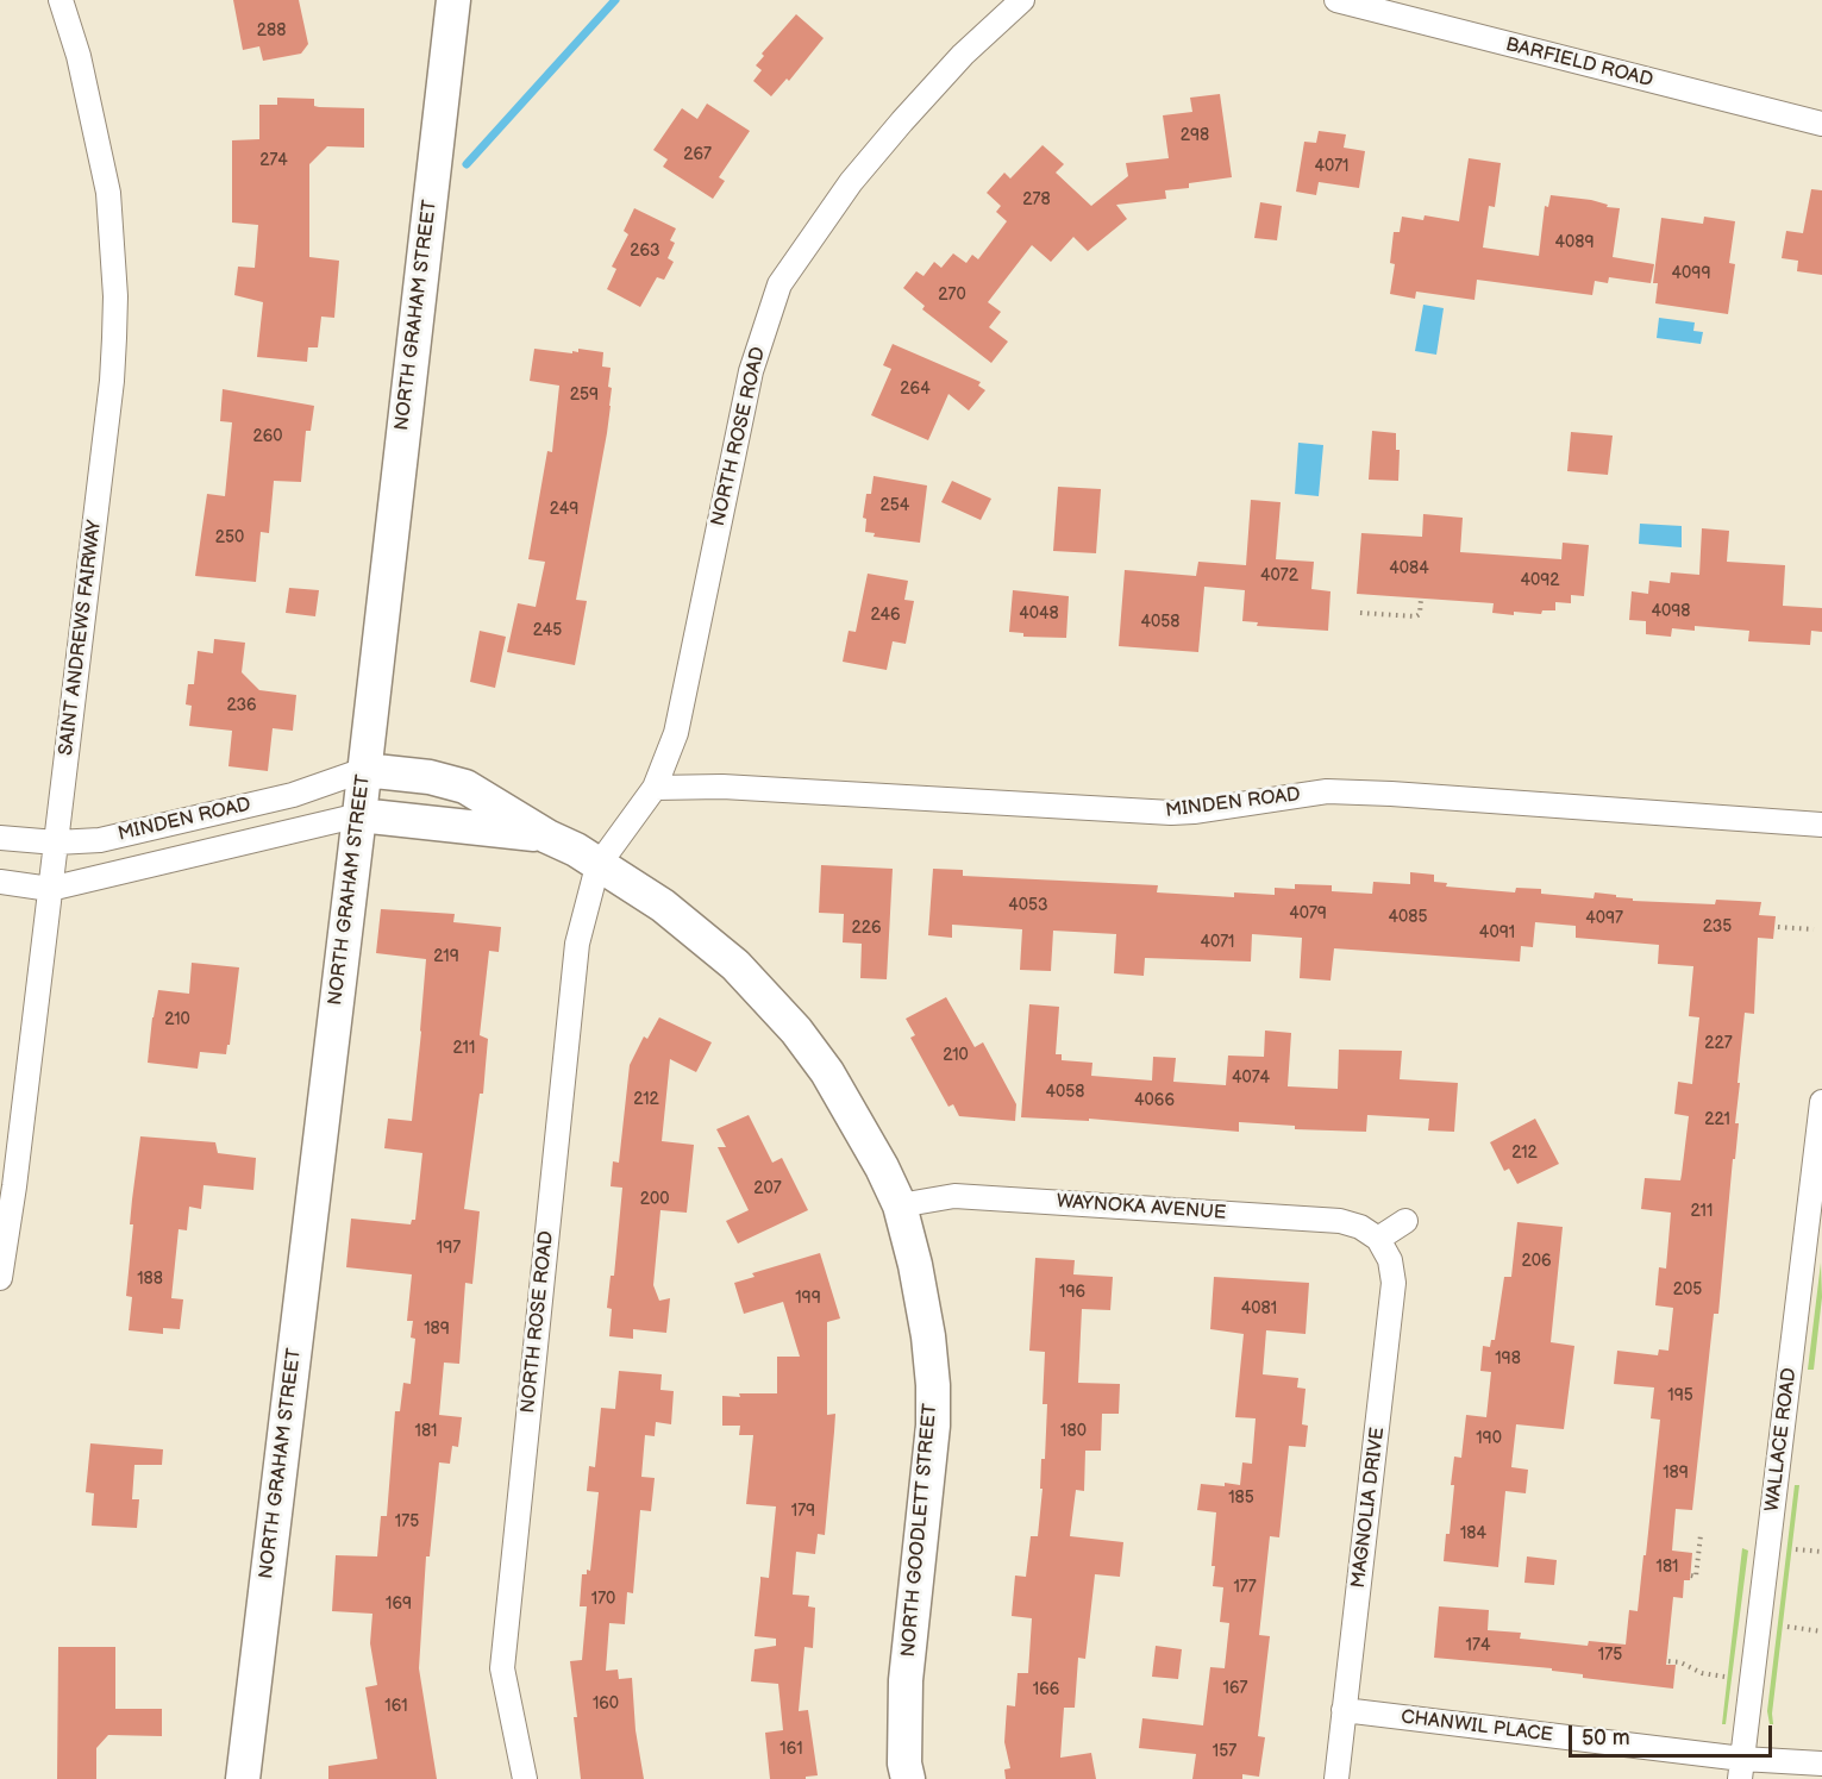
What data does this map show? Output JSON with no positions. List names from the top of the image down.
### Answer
{
  "streets": {
    "main road": ["NORTH GRAHAM STREET", "NORTH GOODLETT STREET"],
    "street": [
      "BARFIELD ROAD",
      "NORTH ROSE ROAD",
      "SAINT ANDREWS FAIRWAY",
      "MINDEN ROAD",
      "WAYNOKA AVENUE",
      "WALLACE ROAD",
      "MAGNOLIA DRIVE",
      "CHANWIL PLACE"
    ]
  },
  "crossings": [
    ["NORTH GRAHAM STREET", "MINDEN ROAD"],
    ["NORTH GRAHAM STREET", "NORTH GOODLETT STREET"],
    ["NORTH ROSE ROAD", "MINDEN ROAD"],
    ["NORTH ROSE ROAD", "NORTH GOODLETT STREET"],
    ["SAINT ANDREWS FAIRWAY", "MINDEN ROAD"],
    ["MINDEN ROAD", "NORTH GOODLETT STREET"],
    ["WAYNOKA AVENUE", "MAGNOLIA DRIVE"],
    ["WAYNOKA AVENUE", "NORTH GOODLETT STREET"],
    ["WALLACE ROAD", "CHANWIL PLACE"],
    ["MAGNOLIA DRIVE", "CHANWIL PLACE"]
  ],
  "house_numbers": [
    "288",
    "298",
    "267",
    "274",
    "4071",
    "278",
    "4089",
    "263",
    "4099",
    "270",
    "264",
    "259",
    "260",
    "254",
    "249",
    "250",
    "4084",
    "4072",
    "4092",
    "4098",
    "4048",
    "246",
    "4058",
    "245",
    "236",
    "4053",
    "4079",
    "4085",
    "4097",
    "235",
    "226",
    "4091",
    "4071",
    "219",
    "210",
    "227",
    "211",
    "210",
    "4074",
    "4058",
    "212",
    "4066",
    "221",
    "212",
    "207",
    "200",
    "211",
    "197",
    "206",
    "188",
    "205",
    "196",
    "199",
    "4081",
    "189",
    "198",
    "195",
    "181",
    "180",
    "190",
    "189",
    "185",
    "179",
    "175",
    "184",
    "181",
    "177",
    "170",
    "169",
    "174",
    "175",
    "167",
    "166",
    "160",
    "161",
    "161",
    "157"
  ],
  "scale_bar": "50 m"
}
